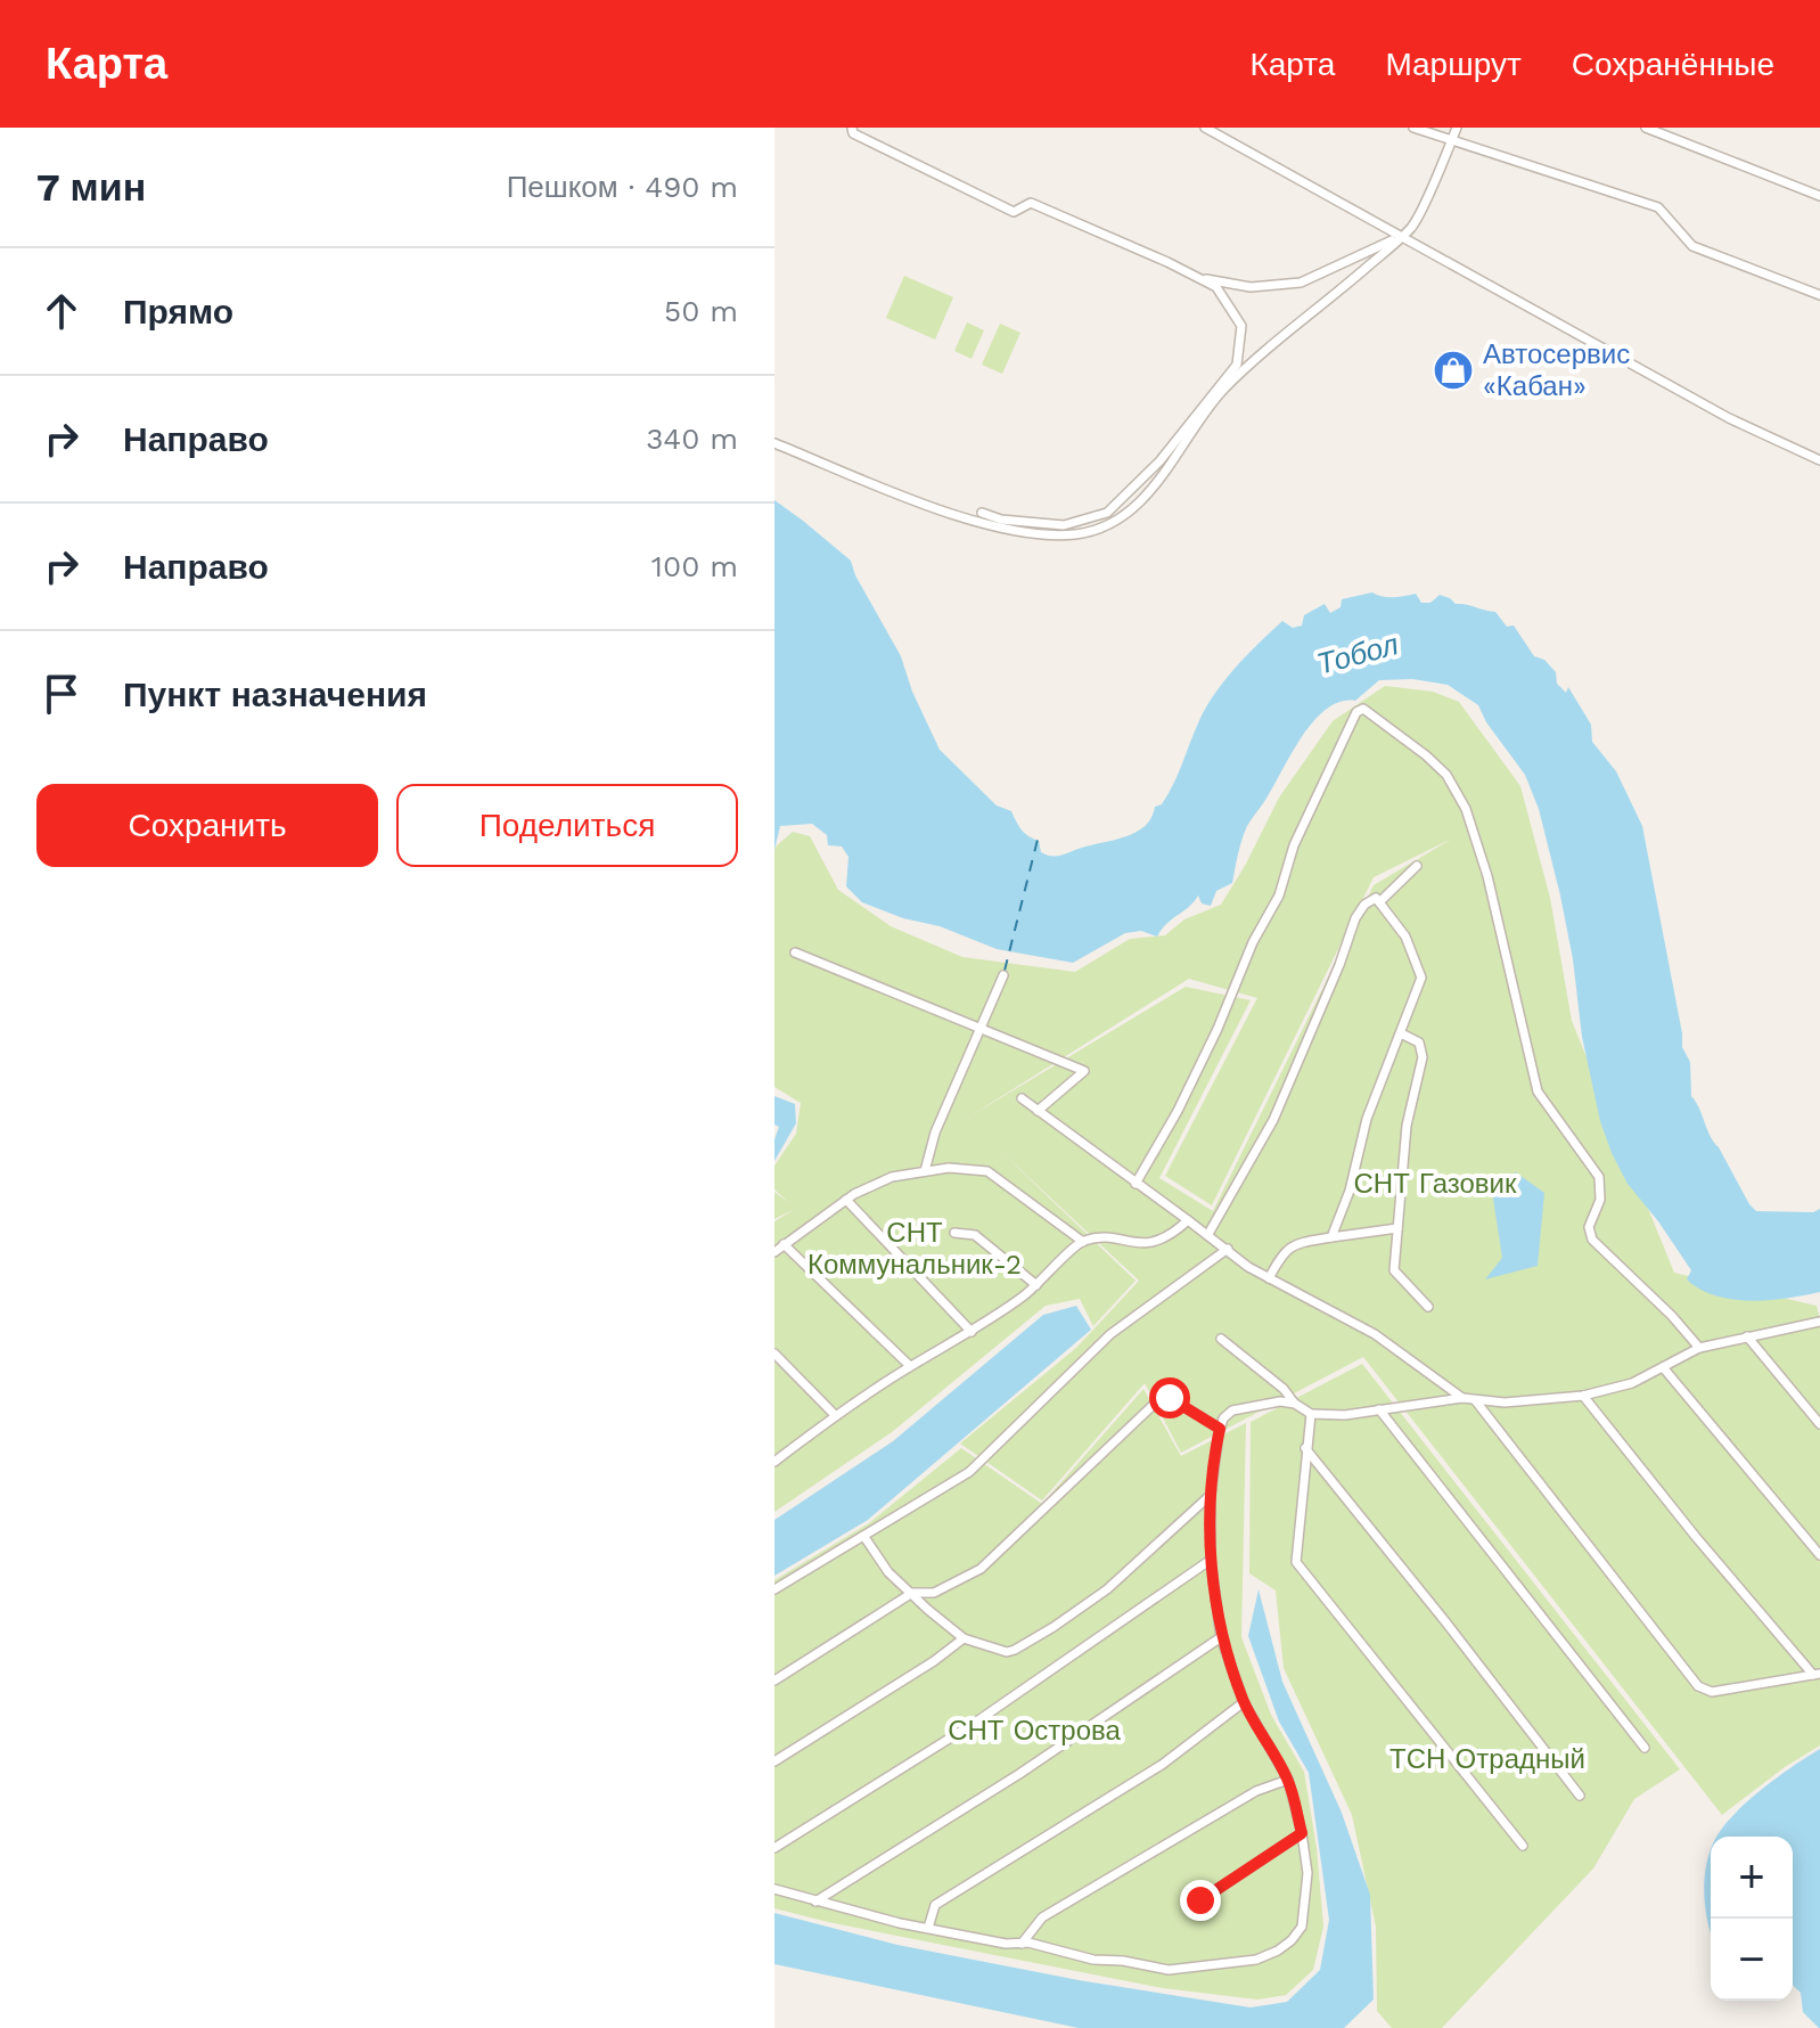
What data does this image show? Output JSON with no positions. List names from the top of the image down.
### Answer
{
  "water": ["Тобол"],
  "parks": [
    "СНТ Газовик",
    "СНТ Коммунальник-2",
    "СНТ Острова",
    "ТСН Отрадный"
  ],
  "places": {
    "shop": ["Автосервис «Кабан»"]
  },
  "page": {
    "header": "Карта",
    "nav": ["Карта", "Маршрут", "Сохранённые"],
    "heading": ["7 мин", "Пешком · 490 m"],
    "list": [
      ["Прямо", "50 m"],
      ["Направо", "340 m"],
      ["Направо", "100 m"],
      "Пункт назначения"
    ],
    "buttons": ["Сохранить", "Поделиться"],
    "map_buttons": ["+", "−"]
  }
}
